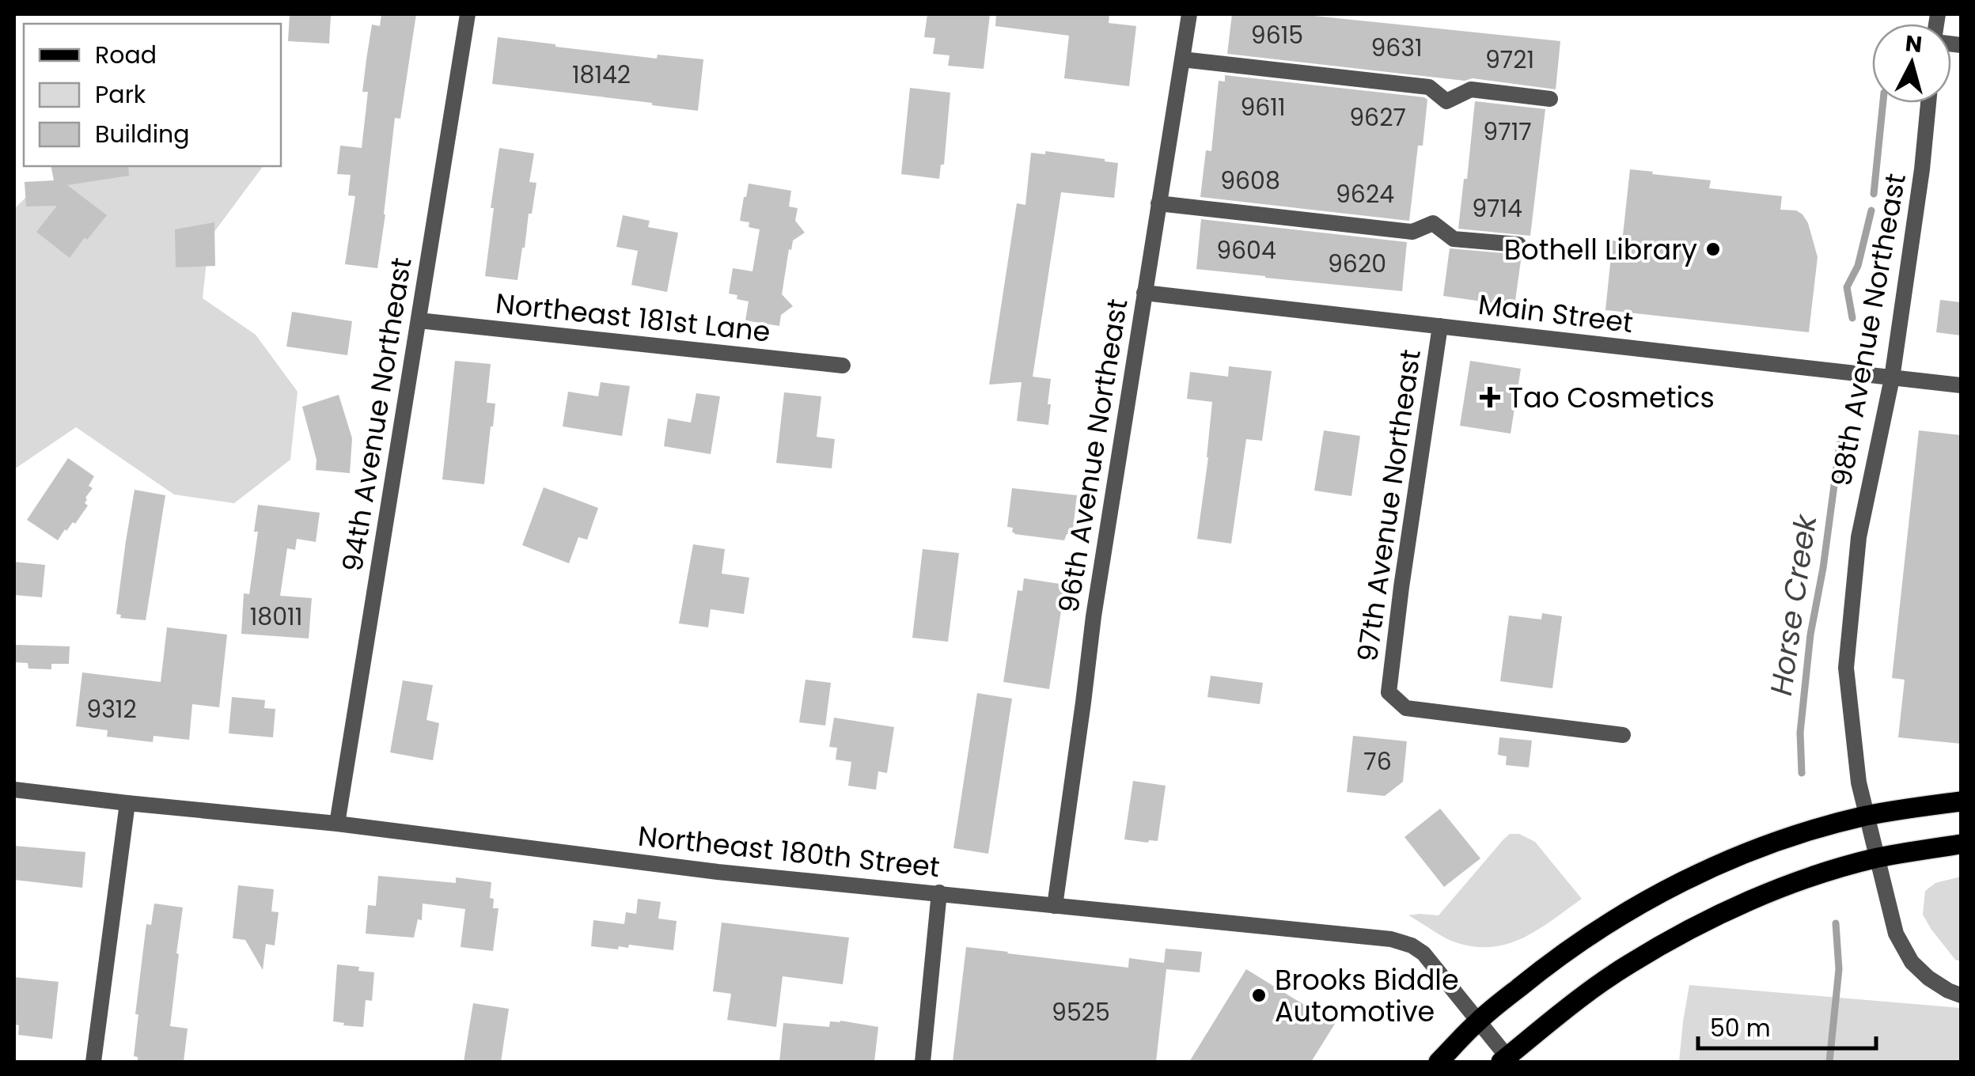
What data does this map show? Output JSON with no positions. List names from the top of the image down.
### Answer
{
  "streets": {
    "street": [
      "Main Street",
      "Northeast 181st Lane",
      "98th Avenue Northeast",
      "94th Avenue Northeast",
      "96th Avenue Northeast",
      "97th Avenue Northeast",
      "Northeast 180th Street"
    ]
  },
  "crossings": [
    ["Main Street", "98th Avenue Northeast"],
    ["Main Street", "96th Avenue Northeast"],
    ["Main Street", "97th Avenue Northeast"],
    ["Northeast 181st Lane", "94th Avenue Northeast"],
    ["94th Avenue Northeast", "Northeast 180th Street"],
    ["96th Avenue Northeast", "Northeast 180th Street"]
  ],
  "water": ["Horse Creek"],
  "places": {
    "other": ["Bothell Library", "Brooks Biddle Automotive"],
    "health": ["Tao Cosmetics"]
  },
  "house_numbers": [
    "9615",
    "9631",
    "9721",
    "18142",
    "9611",
    "9627",
    "9717",
    "9608",
    "9624",
    "9714",
    "9604",
    "9620",
    "18011",
    "9312",
    "76",
    "9525"
  ],
  "legend": ["Road", "Park", "Building"],
  "scale_bar": "50 m",
  "north": "top"
}
